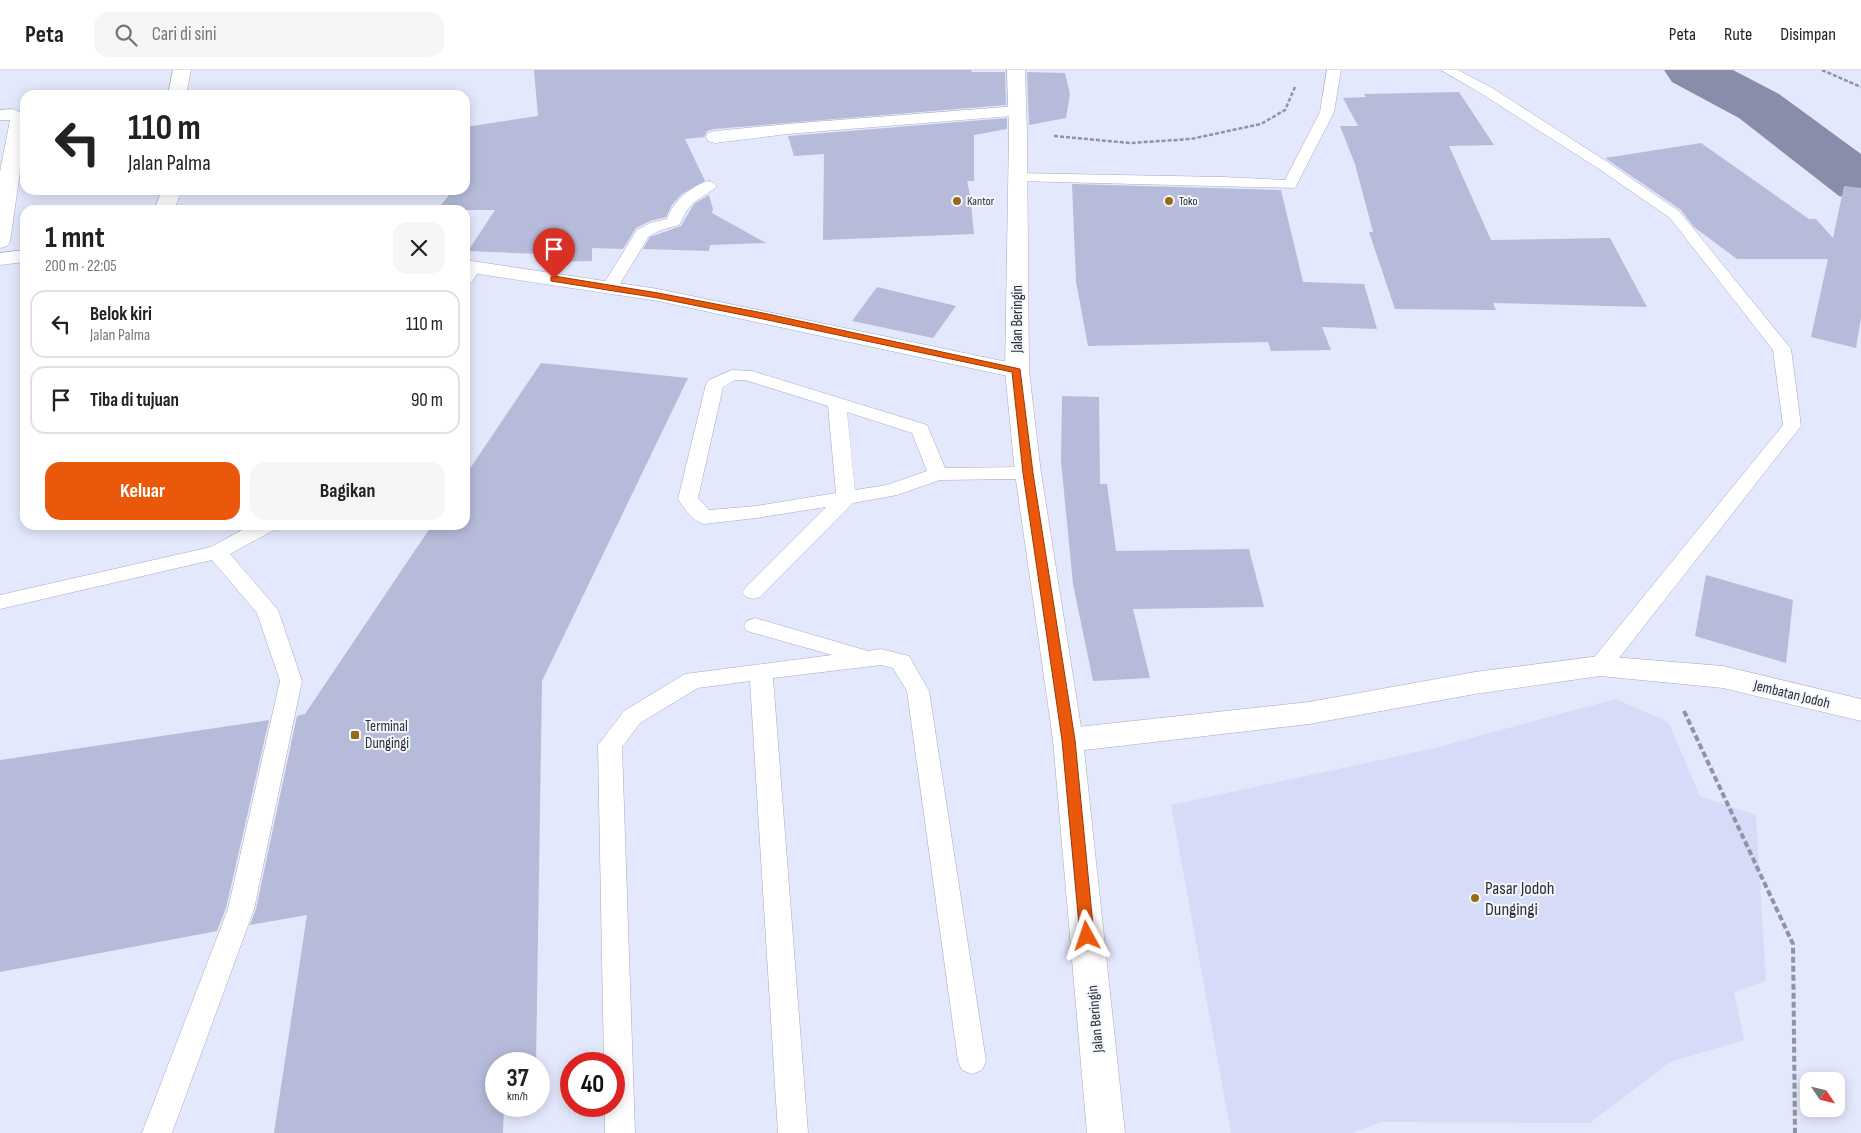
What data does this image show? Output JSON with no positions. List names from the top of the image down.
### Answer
{
  "streets": {
    "street": ["Jalan Beringin", "Jembatan Jodoh"]
  },
  "crossings": [
    ["Jalan Beringin", "Jembatan Jodoh"]
  ],
  "places": {
    "other": ["Kantor", "Toko", "Pasar Jodoh Dungingi"],
    "transit": ["Terminal Dungingi"]
  },
  "north": "bottom right",
  "page": {
    "header": "Peta",
    "search": "Cari di sini",
    "nav": ["Peta", "Rute", "Disimpan"],
    "turn": ["110 m", "Jalan Palma"],
    "heading": ["1 mnt", "200 m · 22:05"],
    "list": [
      {
        "name": "Belok kiri",
        "note": "Jalan Palma",
        "value": "110 m"
      },
      {
        "name": "Tiba di tujuan",
        "value": "90 m"
      }
    ],
    "buttons": ["Keluar", "Bagikan"],
    "speed": "37 km/h",
    "limit": "40"
  }
}
